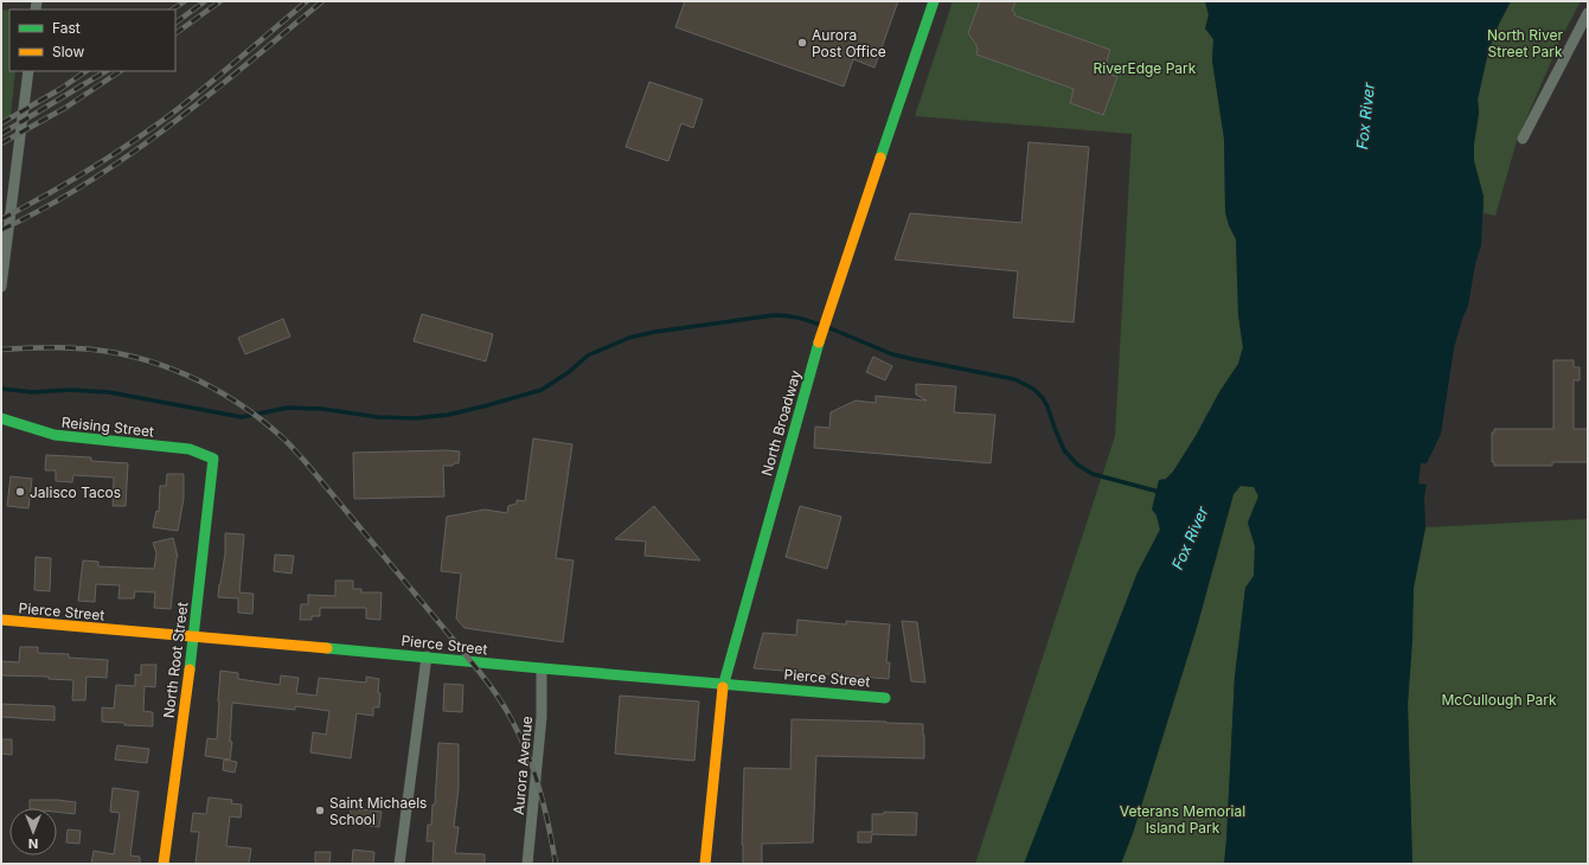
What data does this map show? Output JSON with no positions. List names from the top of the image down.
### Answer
{
  "streets": {
    "street": [
      "North Broadway",
      "Reising Street",
      "Pierce Street",
      "North Root Street",
      "Aurora Avenue"
    ]
  },
  "crossings": [
    ["North Broadway", "Pierce Street"],
    ["Reising Street", "North Root Street"],
    ["Pierce Street", "North Root Street"],
    ["Pierce Street", "Aurora Avenue"]
  ],
  "water": ["Fox River"],
  "parks": [
    "North River Street Park",
    "RiverEdge Park",
    "McCullough Park",
    "Veterans Memorial Island Park"
  ],
  "places": ["Aurora Post Office", "Jalisco Tacos", "Saint Michaels School"],
  "legend": ["Fast", "Slow"],
  "north": "bottom"
}
